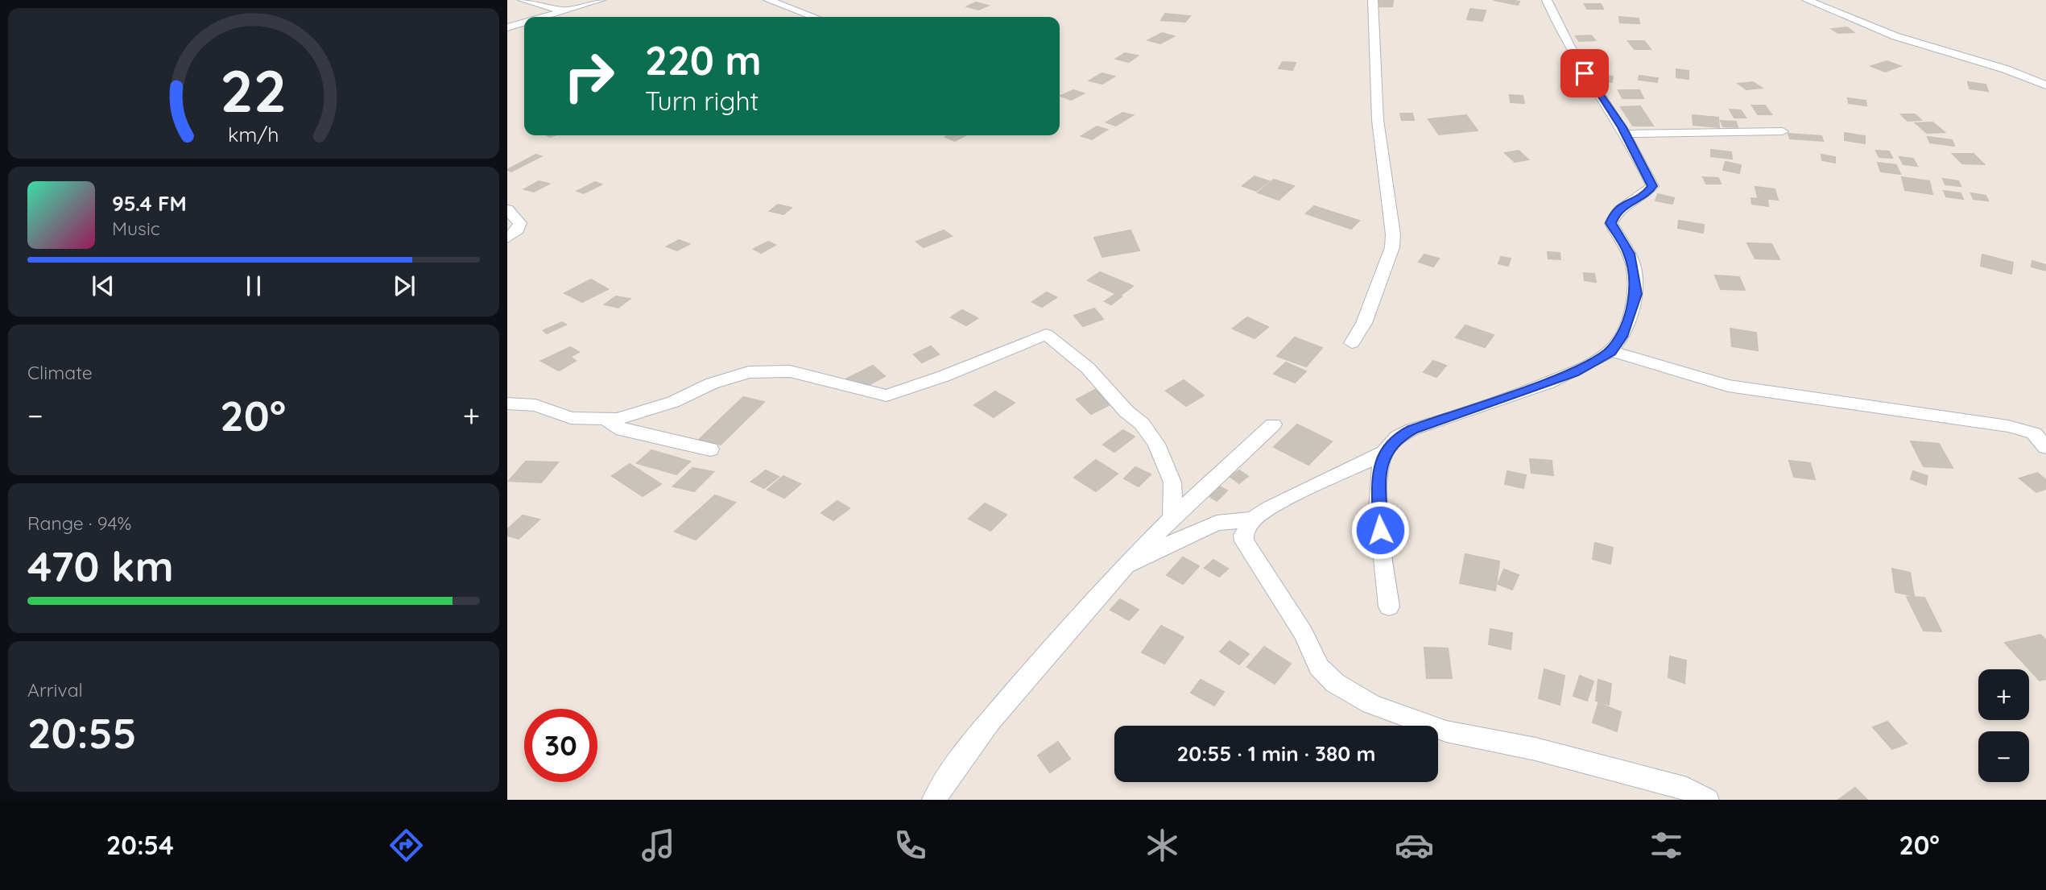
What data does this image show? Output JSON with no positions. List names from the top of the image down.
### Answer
{
  "page": {
    "turn": ["220 m", "Turn right"],
    "song": ["95.4 FM", "Music"],
    "tile": [
      "Climate",
      ["Range · 94%", "470 km"],
      ["Arrival", "20:55"]
    ],
    "heat": ["−", "20°", "+"],
    "map_buttons": ["+", "−"],
    "limit": "30",
    "trip": "20:55 · 1 min · 380 m",
    "tabs": ["20:54", "20°"],
    "gauge": ["22", "km/h"]
  }
}
